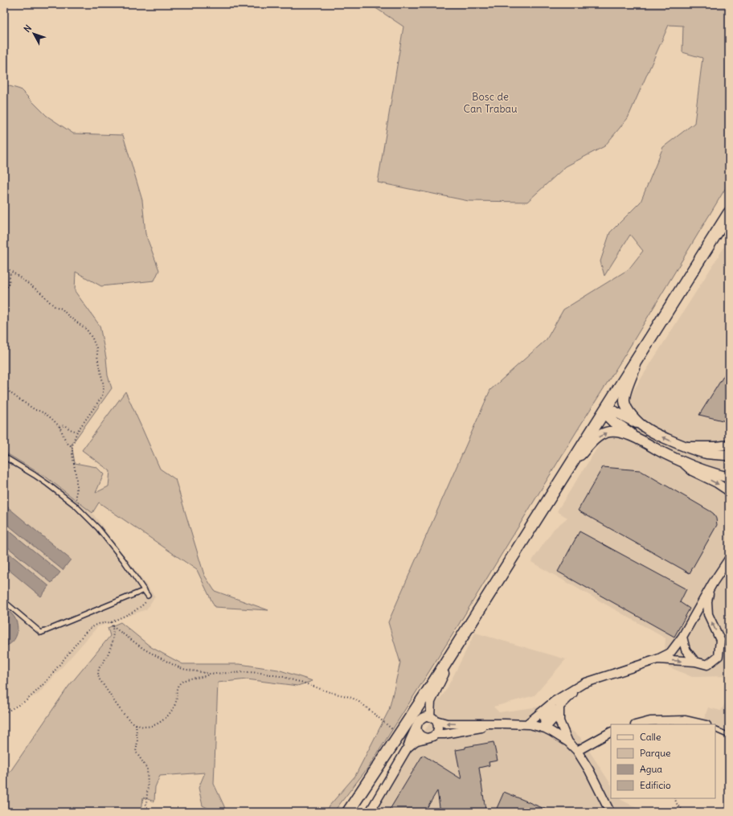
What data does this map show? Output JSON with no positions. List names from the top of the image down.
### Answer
{
  "parks": ["Bosc de Can Trabau"],
  "legend": [
    "Calle",
    "Parque",
    "Agua",
    "Edificio"
  ],
  "north": "top left"
}
